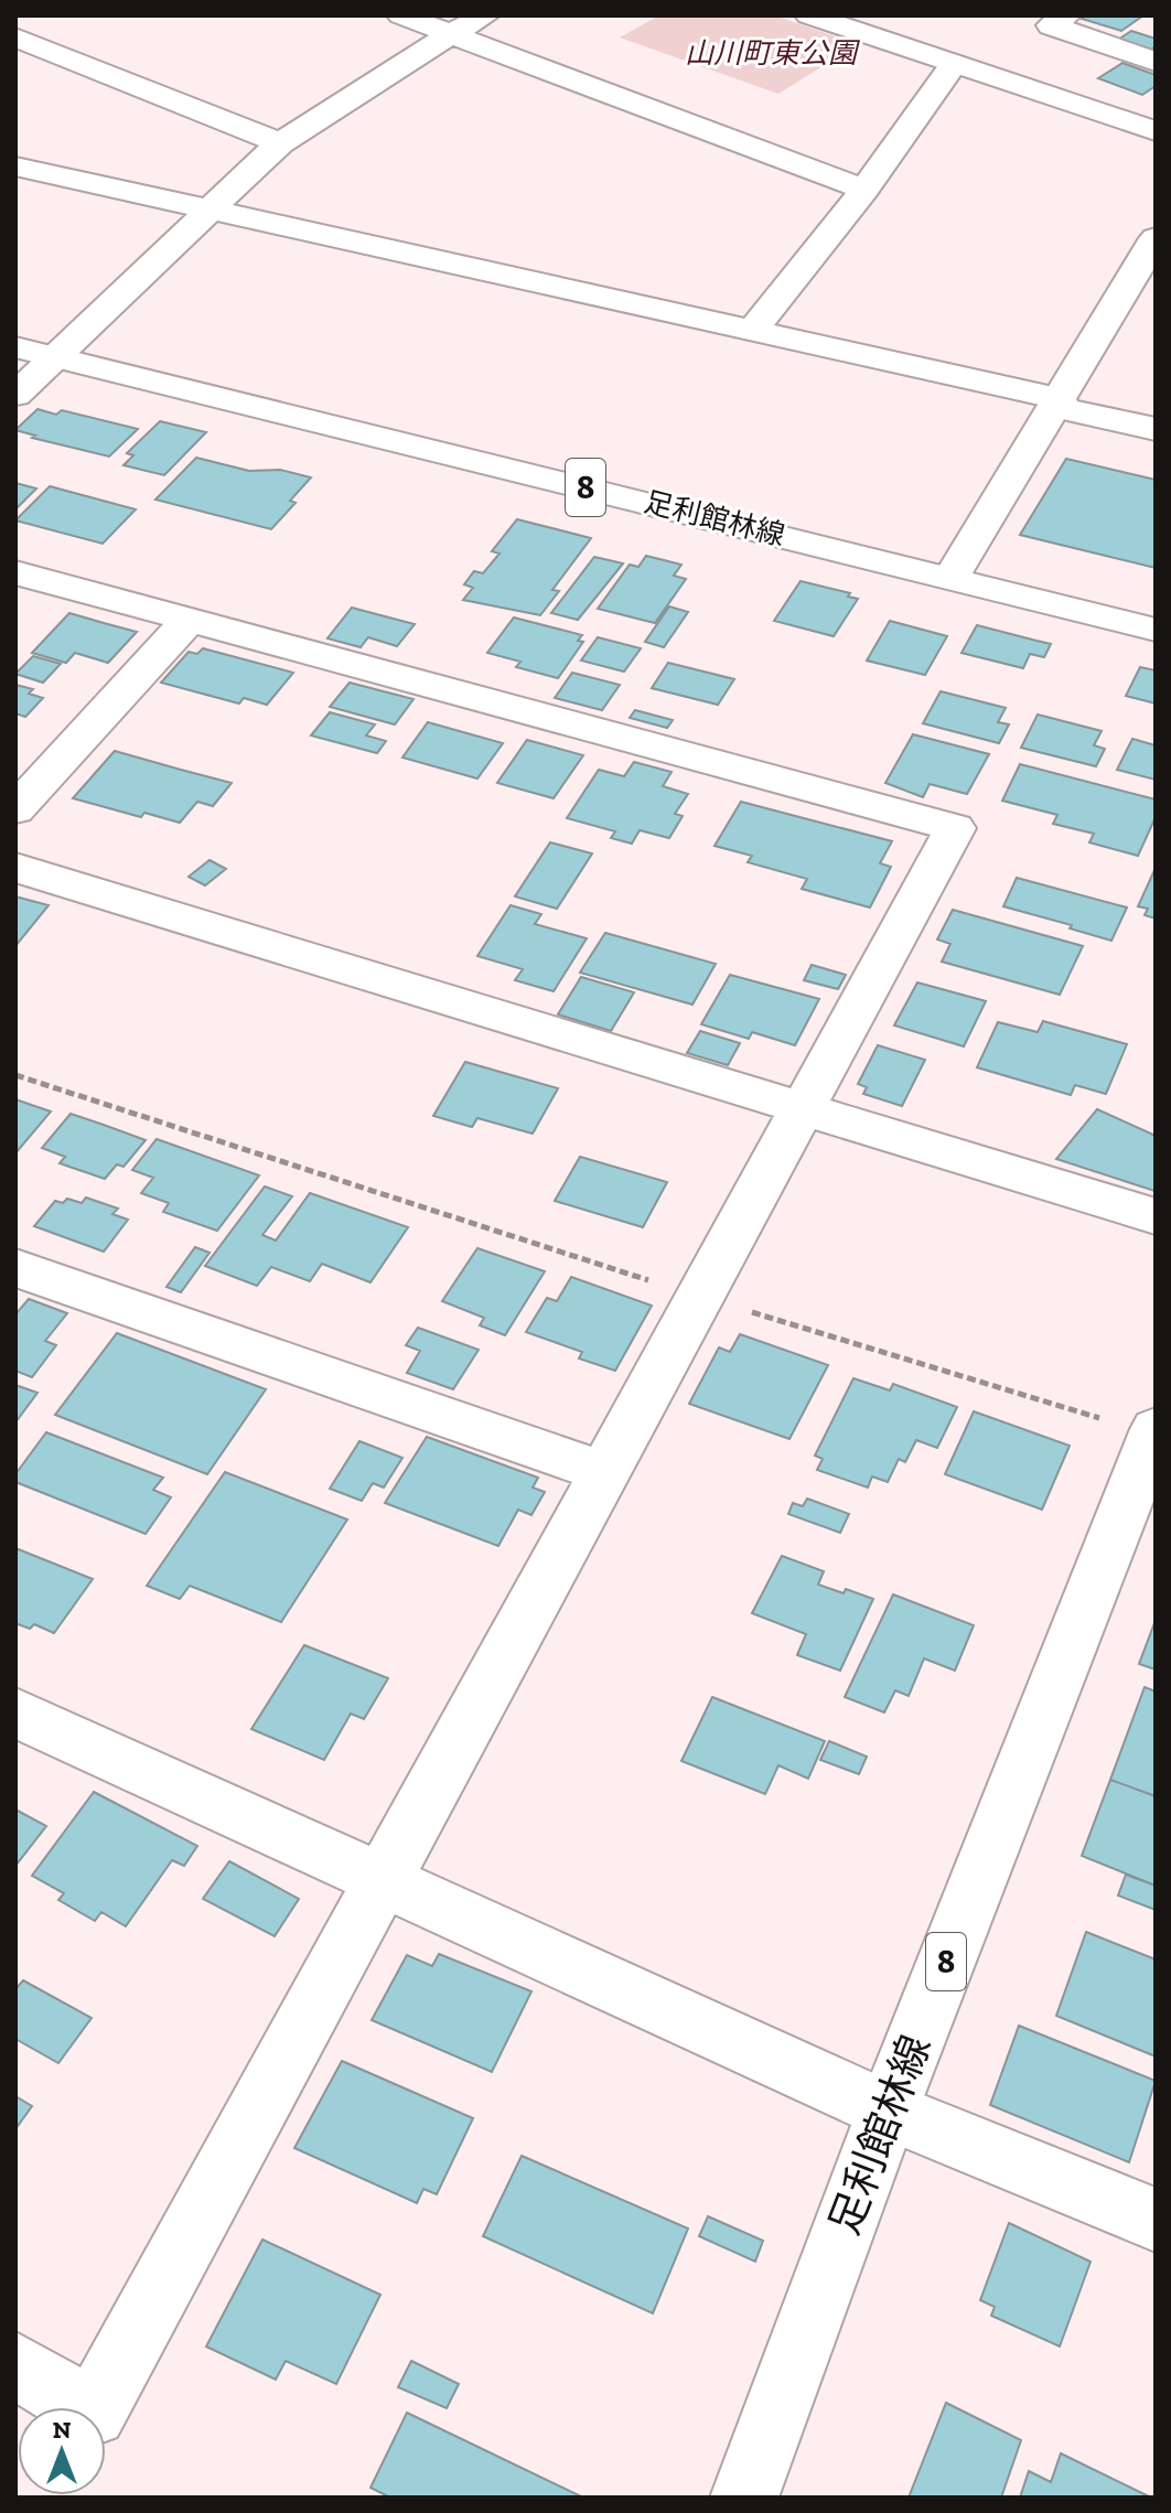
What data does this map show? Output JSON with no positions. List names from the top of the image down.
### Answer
{
  "streets": {
    "street": ["8", "足利館林線"]
  },
  "parks": ["山川町東公園"],
  "north": "top"
}
